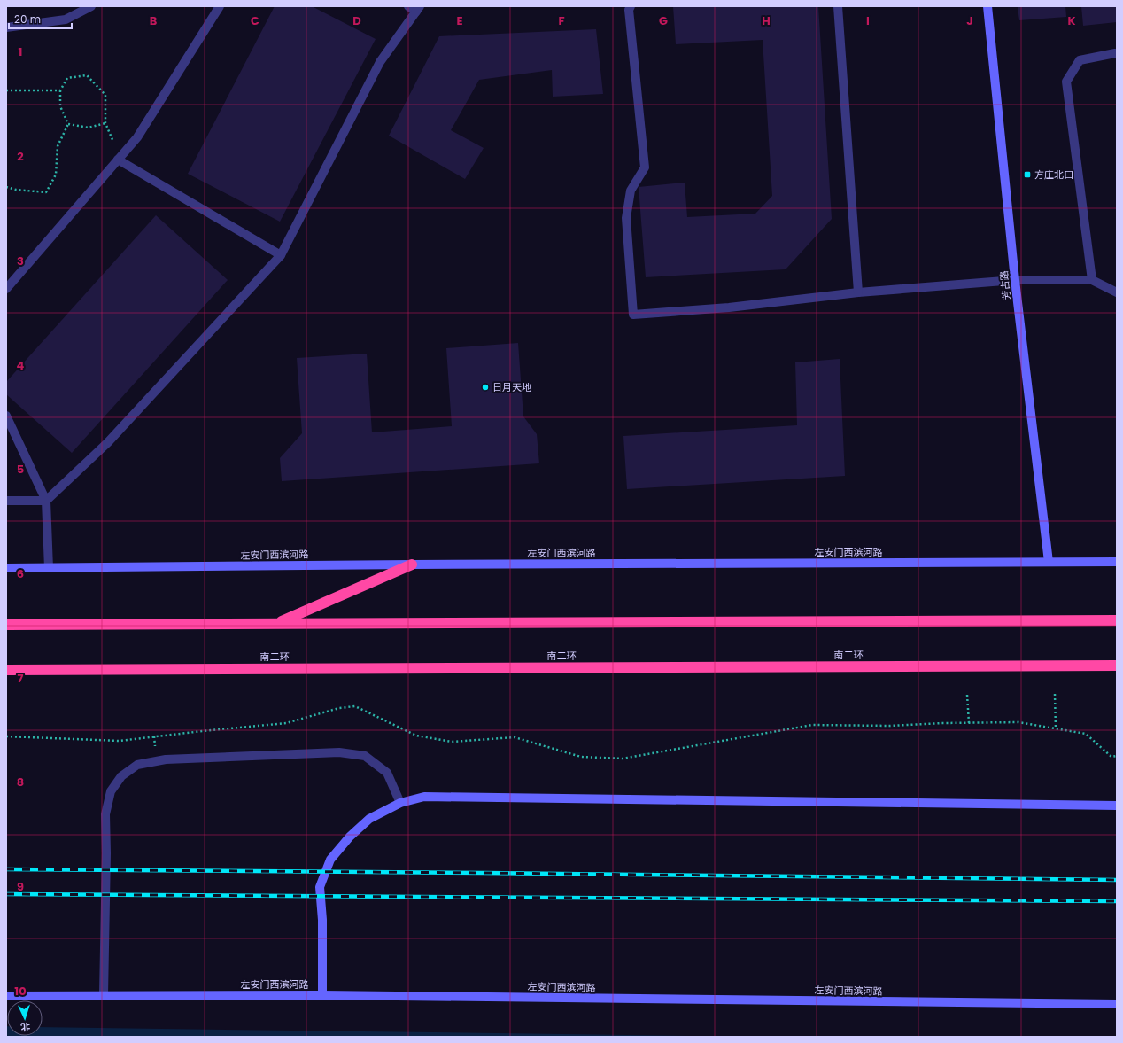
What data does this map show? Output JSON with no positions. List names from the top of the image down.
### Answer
{
  "streets": {
    "highway": ["南二环"],
    "street": ["芳古路", "左安门西滨河路"]
  },
  "crossings": [
    ["芳古路", "左安门西滨河路"]
  ],
  "places": {
    "transit": ["方庄北口"],
    "other": ["日月天地"]
  },
  "scale_bar": "20 m",
  "north": "bottom",
  "grid": {
    "columns": [
      "B",
      "C",
      "D",
      "E",
      "F",
      "G",
      "H",
      "I",
      "J",
      "K"
    ],
    "rows": [
      "1",
      "2",
      "3",
      "4",
      "5",
      "6",
      "7",
      "8",
      "9",
      "10"
    ]
  }
}
